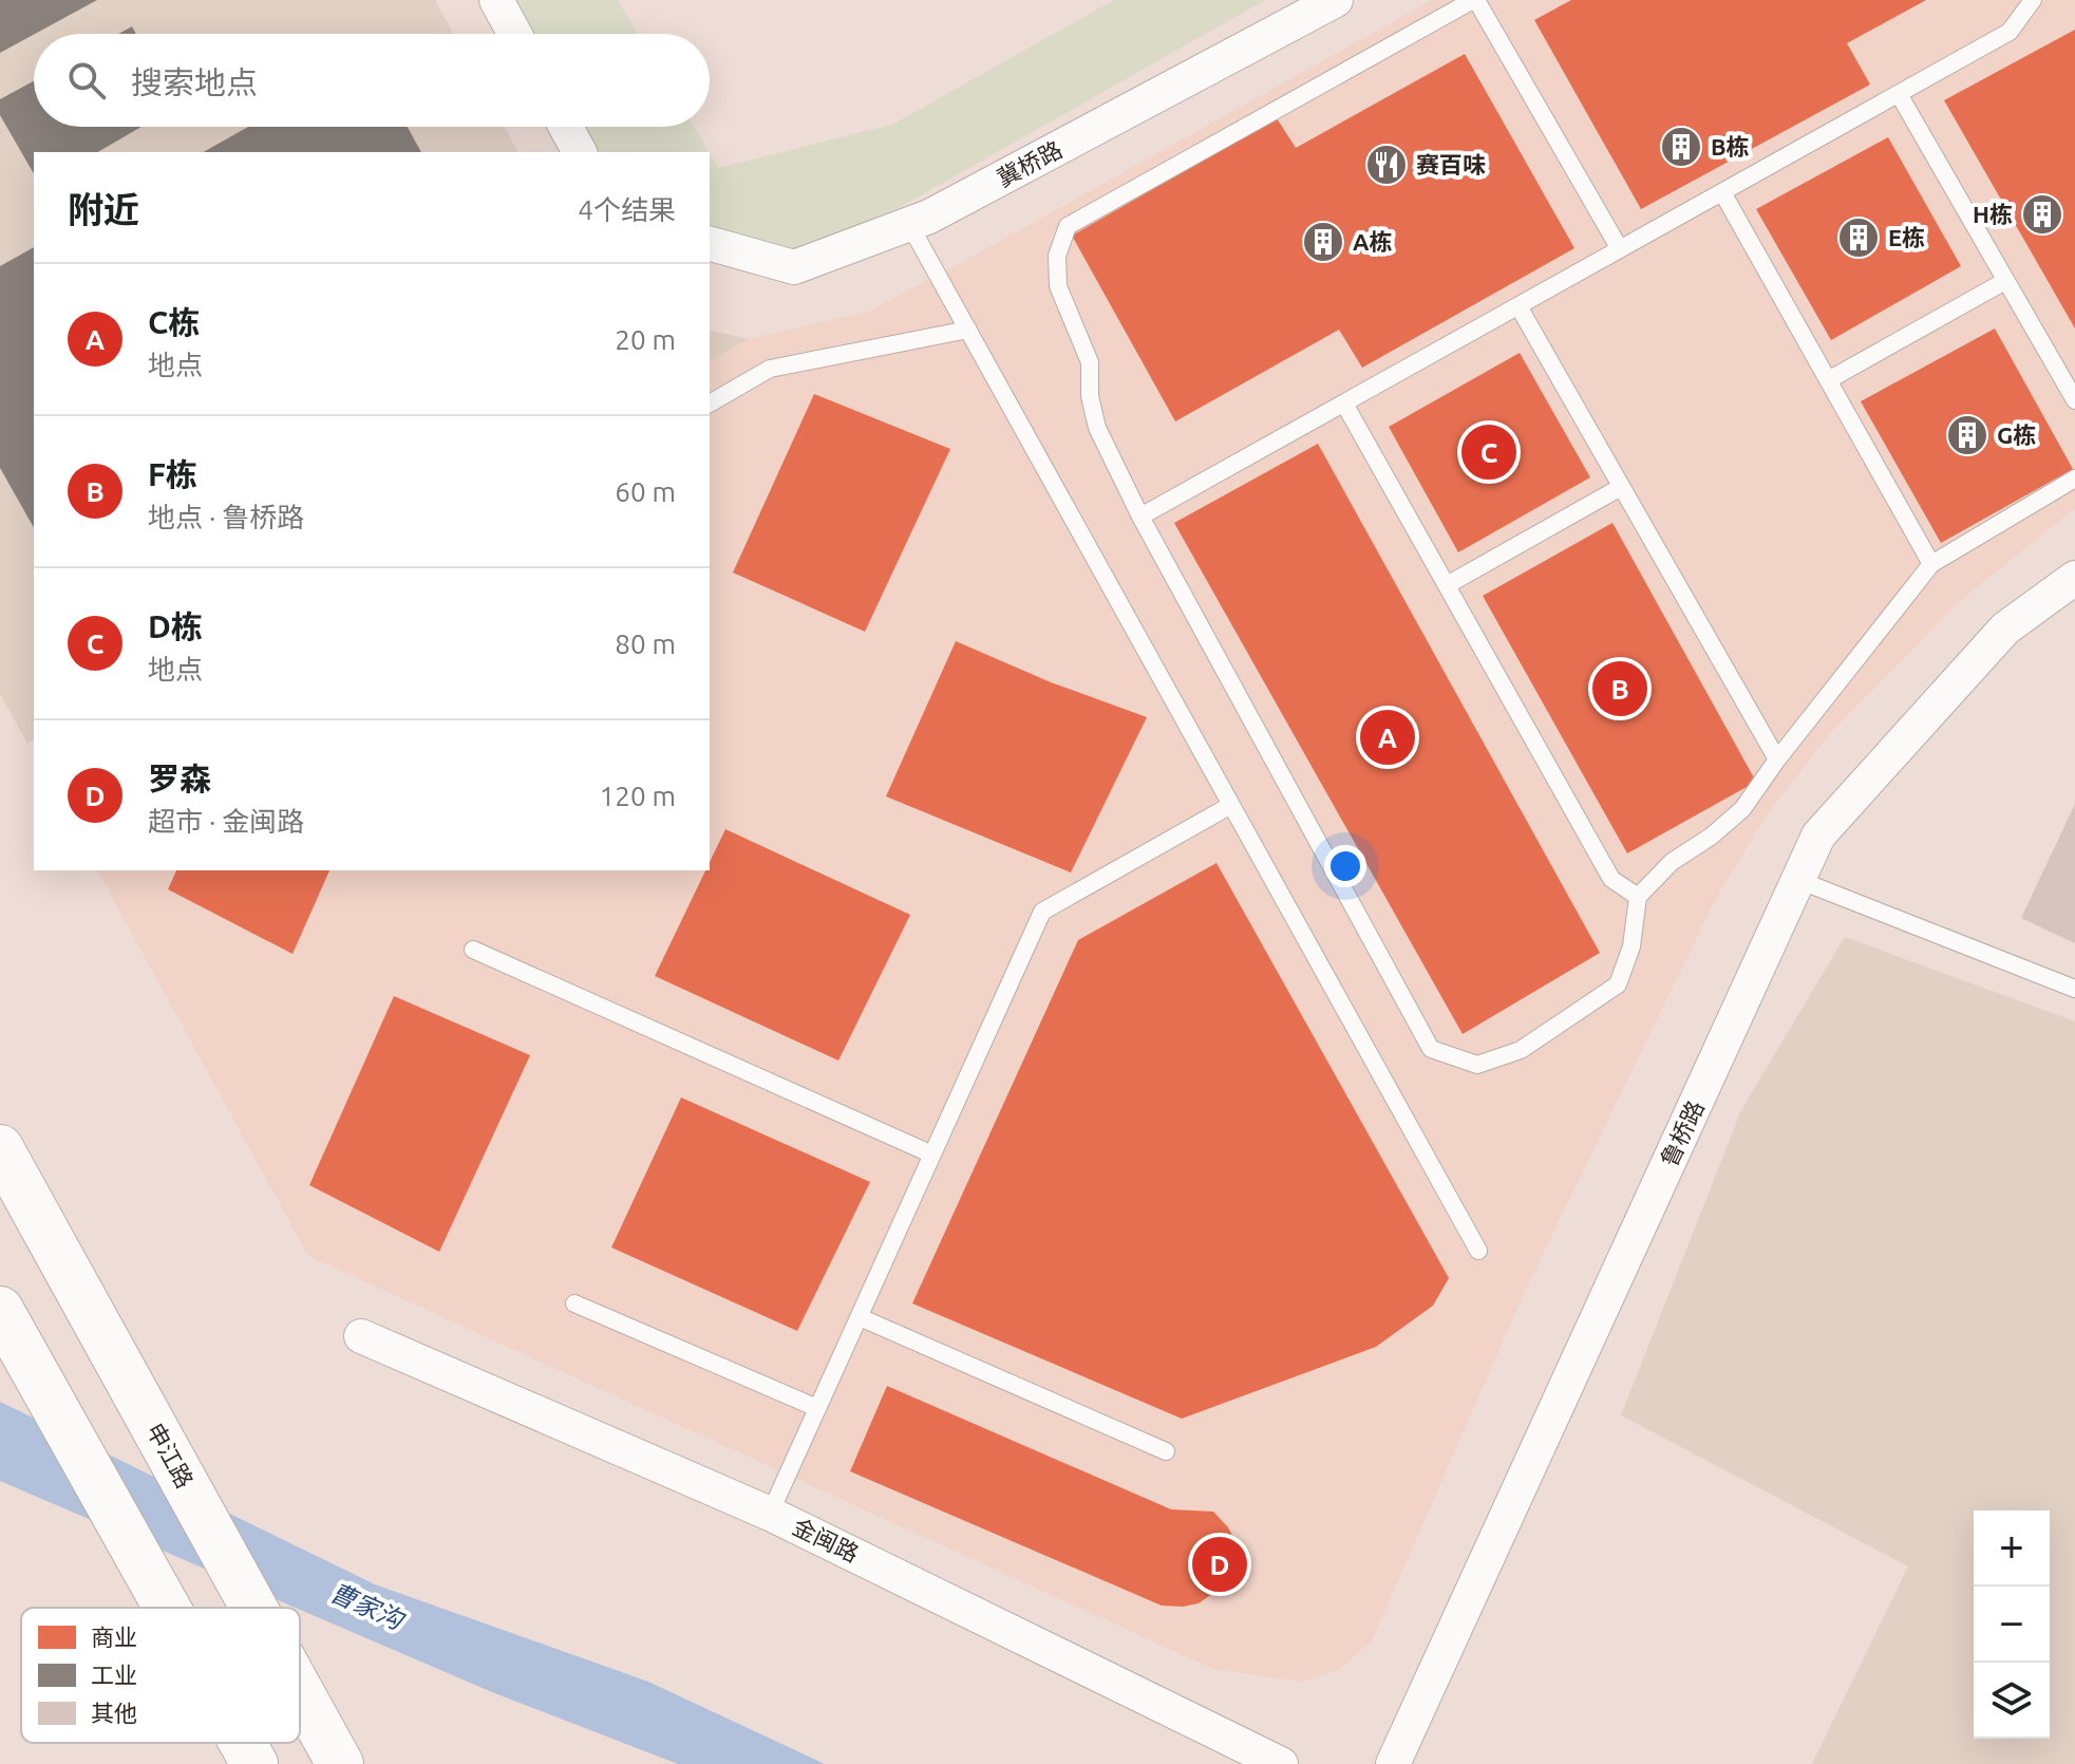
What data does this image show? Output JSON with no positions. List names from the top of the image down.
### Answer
{
  "streets": {
    "main road": ["申江路"],
    "street": ["冀桥路", "鲁桥路", "金闽路"]
  },
  "water": ["曹家沟"],
  "places": {
    "building": [
      "B栋",
      "H栋",
      "E栋",
      "A栋",
      "G栋"
    ],
    "restaurant": ["赛百味"]
  },
  "legend": ["商业", "工业", "其他"],
  "page": {
    "search": "搜索地点",
    "heading": ["附近", "4个结果"],
    "list": [
      {
        "mark": "A",
        "name": "C栋",
        "note": "地点",
        "value": "20 m"
      },
      {
        "mark": "B",
        "name": "F栋",
        "note": "地点 · 鲁桥路",
        "value": "60 m"
      },
      {
        "mark": "C",
        "name": "D栋",
        "note": "地点",
        "value": "80 m"
      },
      {
        "mark": "D",
        "name": "罗森",
        "note": "超市 · 金闽路",
        "value": "120 m"
      }
    ],
    "pins": [
      "C",
      "B",
      "A",
      "D"
    ],
    "map_buttons": ["+", "−"]
  }
}
